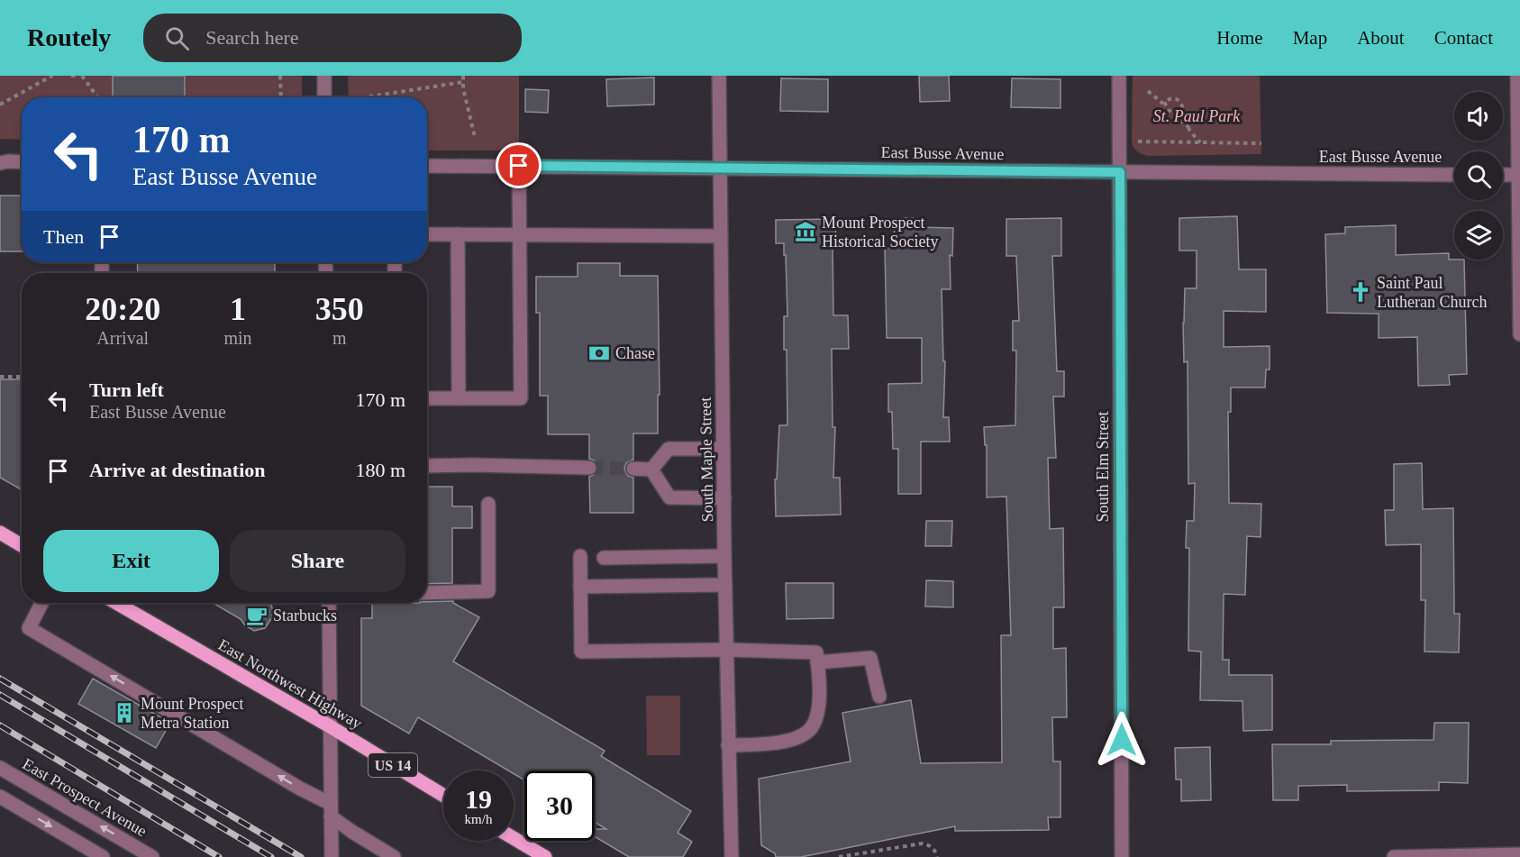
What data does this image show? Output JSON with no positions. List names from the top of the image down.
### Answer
{
  "streets": {
    "main road": ["East Northwest Highway", "US 14"],
    "street": [
      "East Busse Avenue",
      "South Maple Street",
      "South Elm Street",
      "East Prospect Avenue"
    ]
  },
  "crossings": [
    ["East Busse Avenue", "South Maple Street"],
    ["East Busse Avenue", "South Elm Street"]
  ],
  "parks": ["St. Paul Park"],
  "places": {
    "museum": ["Mount Prospect Historical Society"],
    "church": ["Saint Paul Lutheran Church"],
    "bank": ["Chase"],
    "cafe": ["Starbucks"],
    "building": ["Mount Prospect Metra Station"]
  },
  "page": {
    "header": "Routely",
    "search": "Search here",
    "nav": [
      "Home",
      "Map",
      "About",
      "Contact"
    ],
    "turn": ["170 m", "East Busse Avenue"],
    "then": "Then",
    "eta": [
      "20:20",
      "Arrival",
      "1",
      "min",
      "350",
      "m"
    ],
    "list": [
      {
        "name": "Turn left",
        "note": "East Busse Avenue",
        "value": "170 m"
      },
      {
        "name": "Arrive at destination",
        "value": "180 m"
      }
    ],
    "buttons": ["Exit", "Share"],
    "speed": "19 km/h",
    "limit": "30"
  }
}
